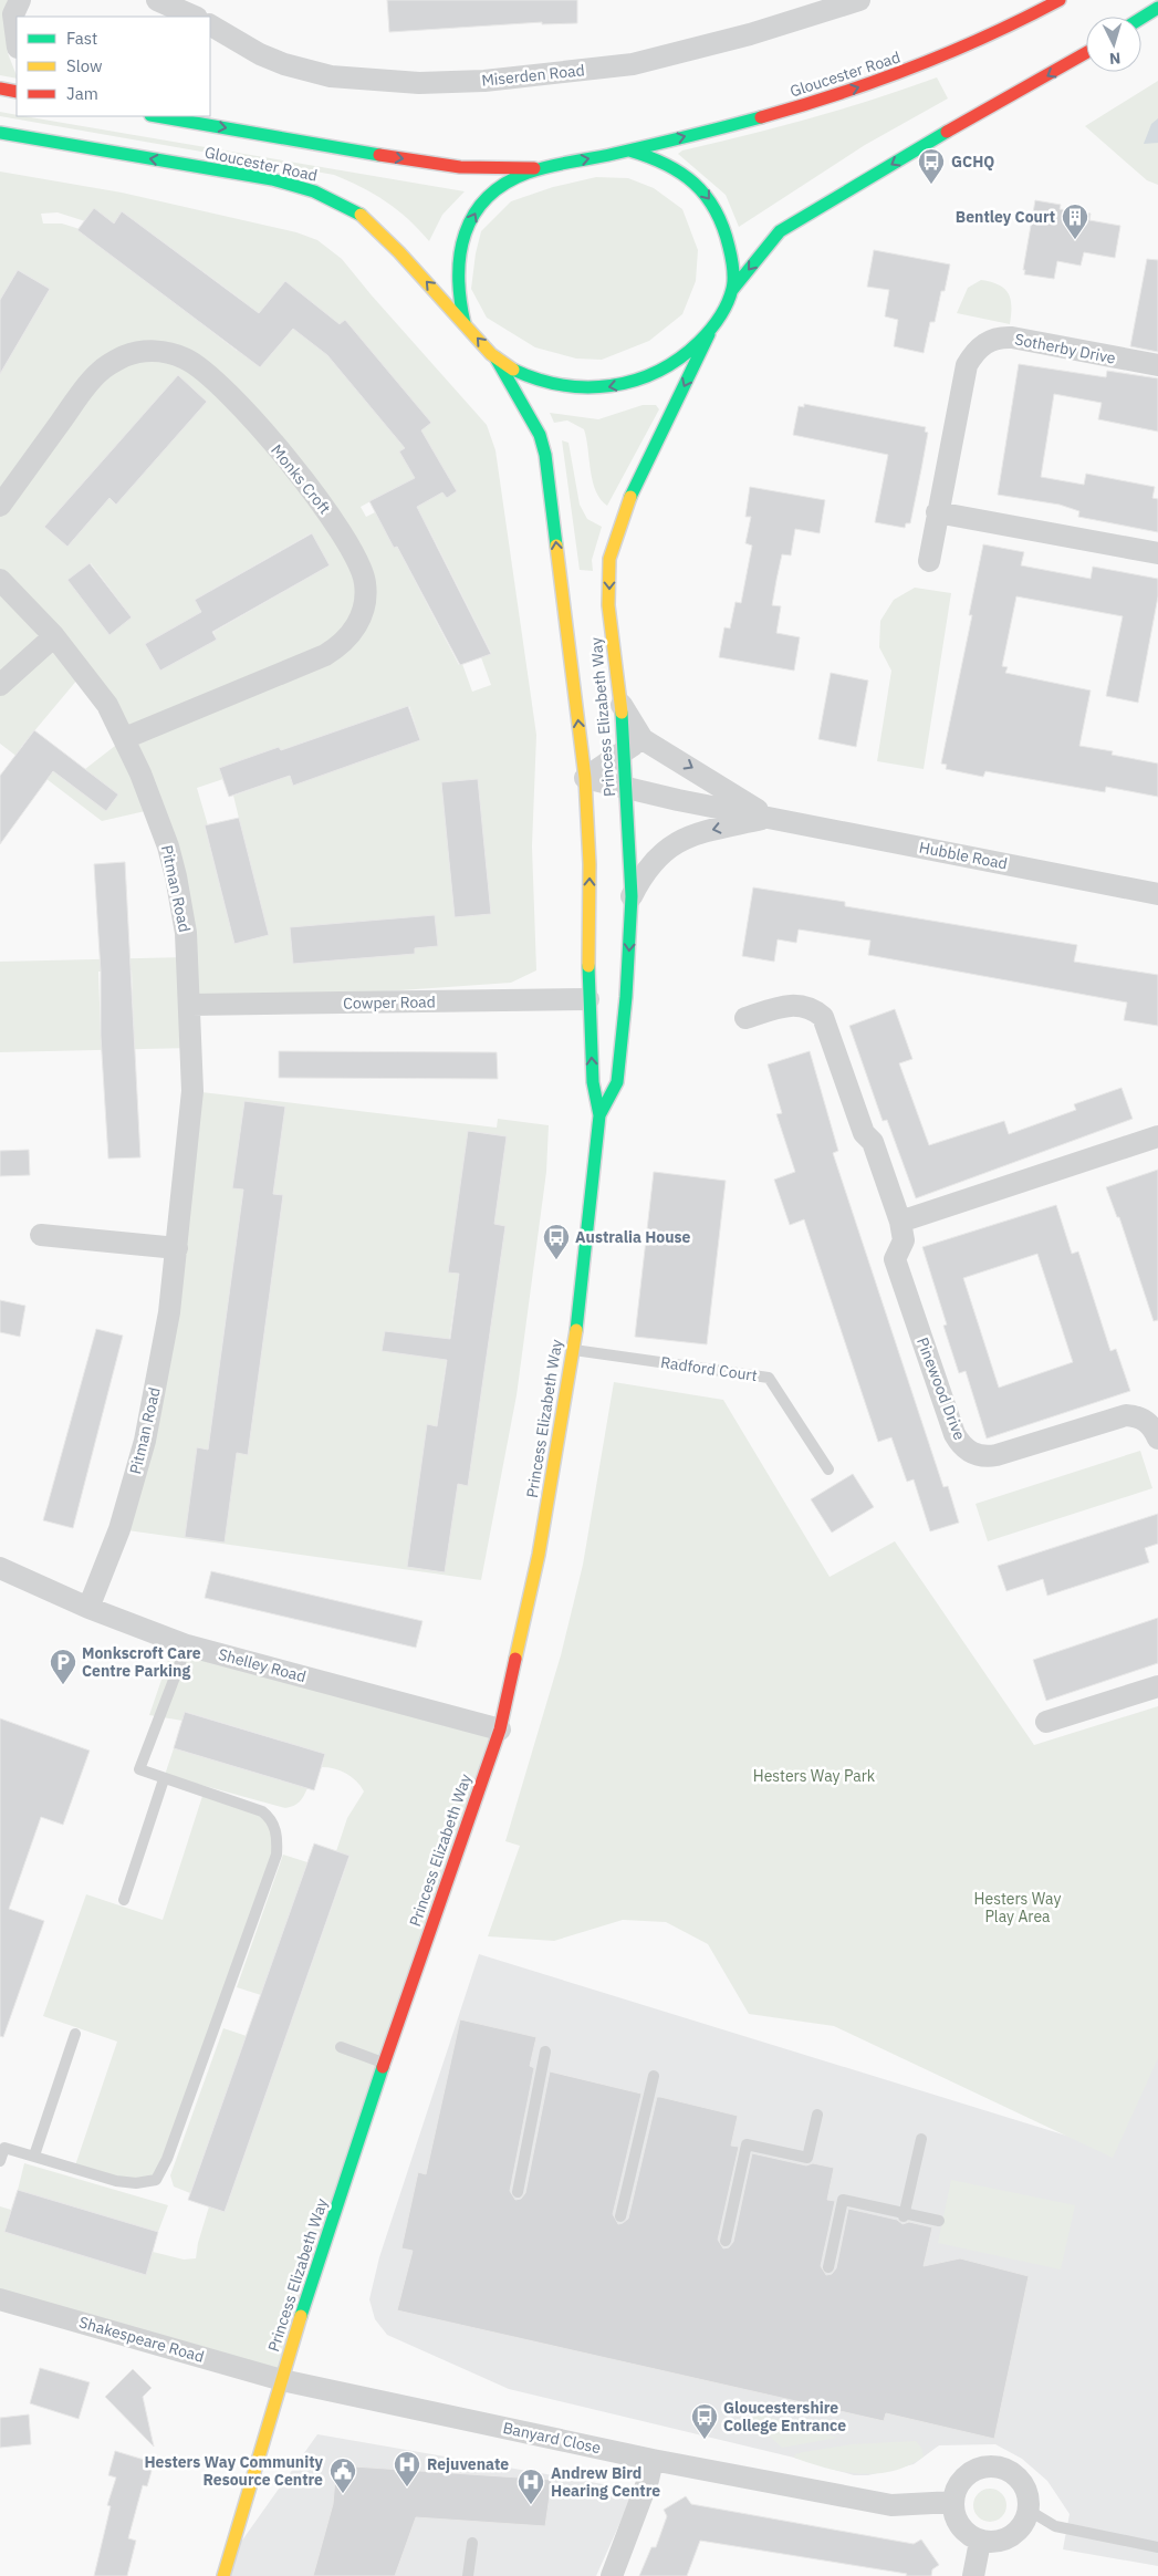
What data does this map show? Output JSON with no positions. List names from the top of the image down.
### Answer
{
  "streets": {
    "main road": ["Gloucester Road", "Princess Elizabeth Way"],
    "street": [
      "Miserden Road",
      "Sotherby Drive",
      "Monks Croft",
      "Hubble Road",
      "Pitman Road",
      "Cowper Road",
      "Pinewood Drive",
      "Shelley Road",
      "Shakespeare Road",
      "Banyard Close"
    ],
    "lane": ["Radford Court"]
  },
  "crossings": [
    ["Gloucester Road", "Princess Elizabeth Way"],
    ["Monks Croft", "Pitman Road"],
    ["Princess Elizabeth Way", "Hubble Road"],
    ["Princess Elizabeth Way", "Cowper Road"],
    ["Princess Elizabeth Way", "Radford Court"],
    ["Princess Elizabeth Way", "Shelley Road"],
    ["Princess Elizabeth Way", "Shakespeare Road"],
    ["Princess Elizabeth Way", "Banyard Close"],
    ["Pitman Road", "Cowper Road"],
    ["Pitman Road", "Shelley Road"],
    ["Shakespeare Road", "Banyard Close"]
  ],
  "parks": ["Hesters Way Park", "Hesters Way Play Area"],
  "places": {
    "bus stop": ["GCHQ", "Australia House", "Gloucestershire College Entrance"],
    "building": ["Bentley Court"],
    "parking": ["Monkscroft Care Centre Parking"],
    "hospital": ["Rejuvenate", "Andrew Bird Hearing Centre"],
    "public building": ["Hesters Way Community Resource Centre"]
  },
  "legend": ["Fast", "Slow", "Jam"],
  "north": "bottom"
}
